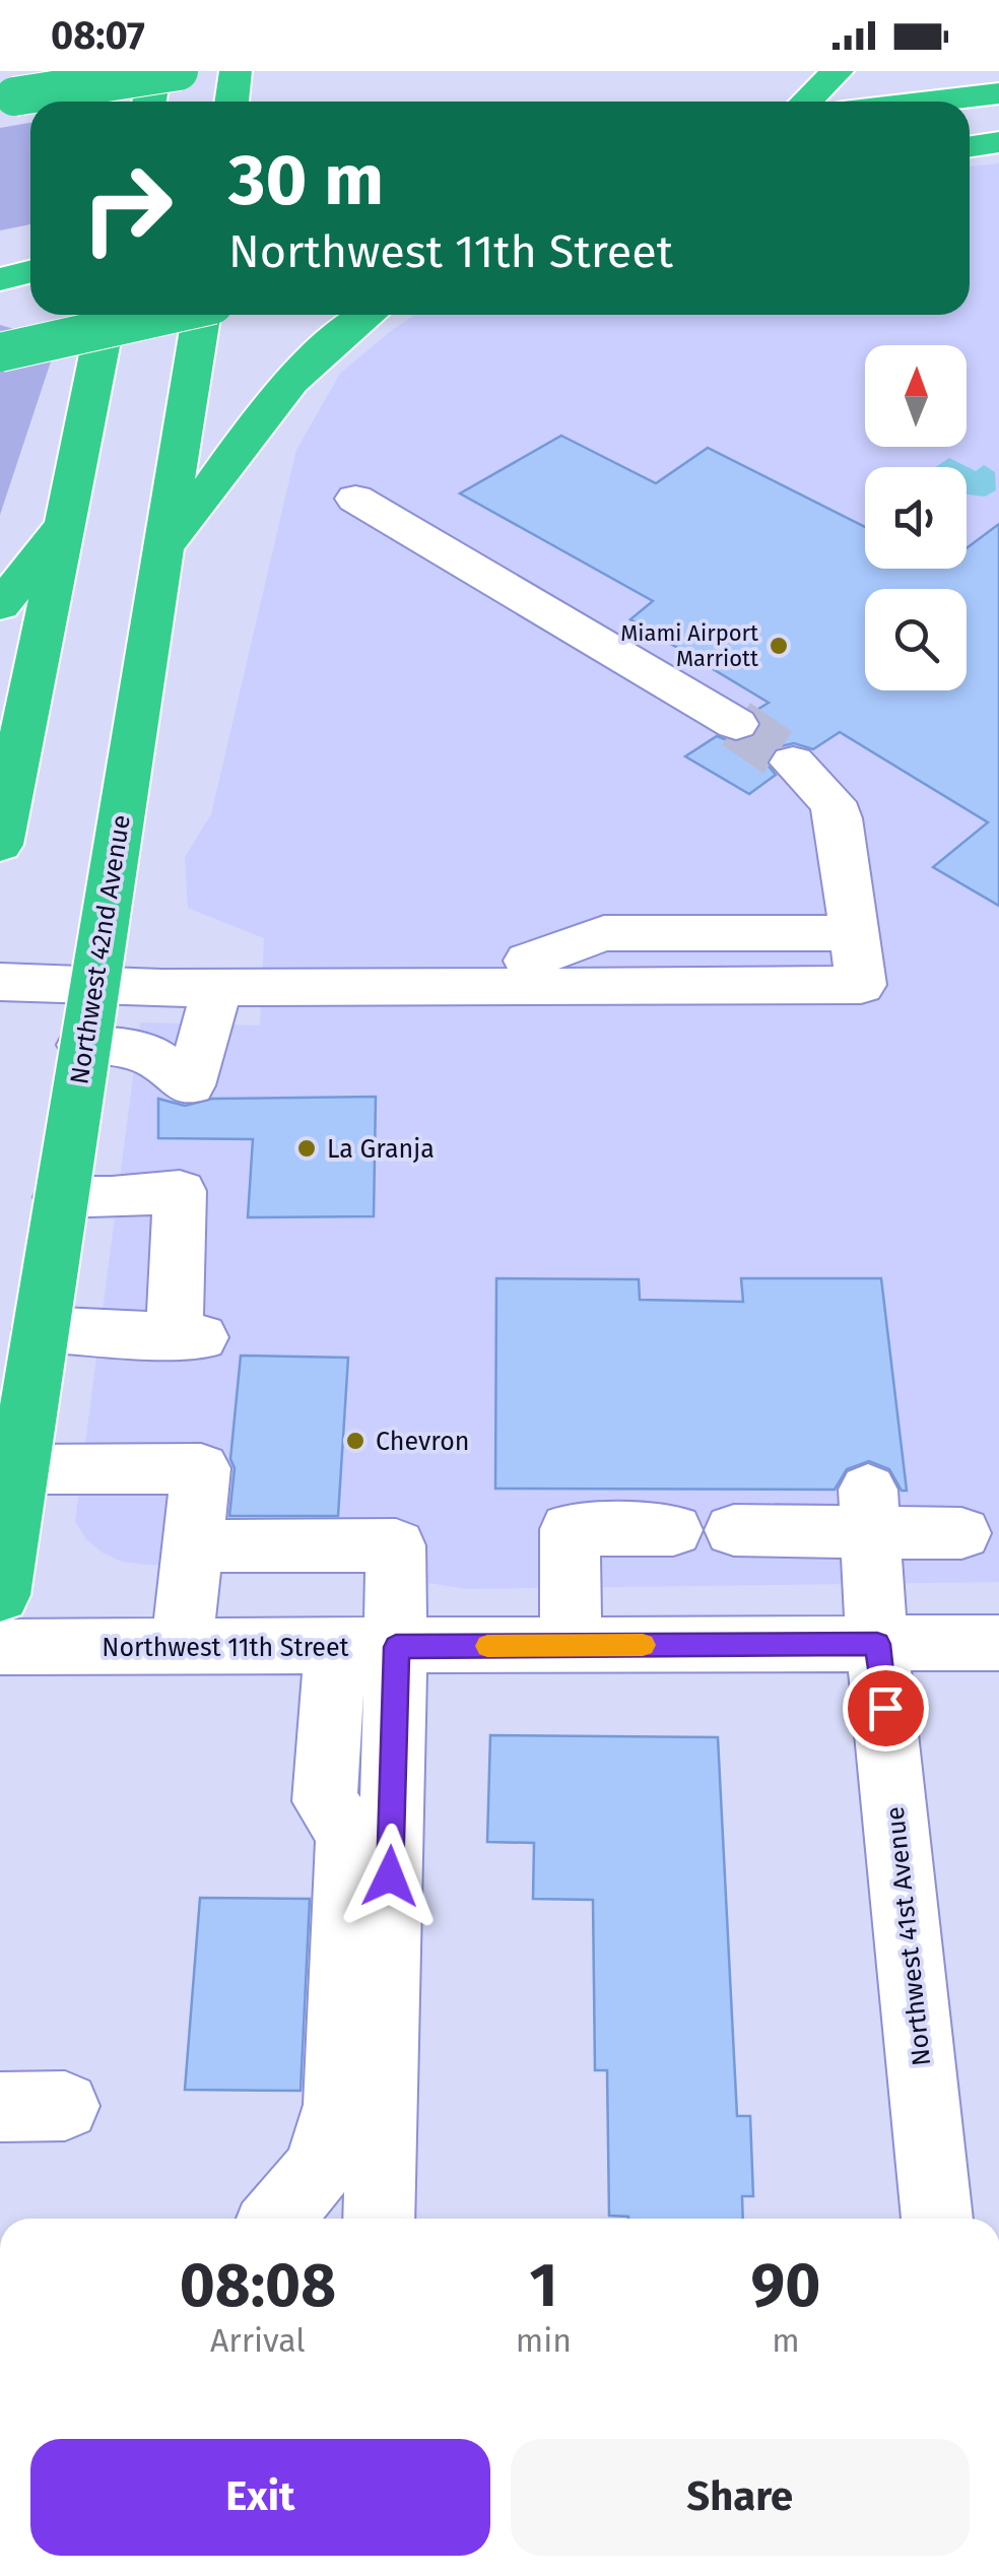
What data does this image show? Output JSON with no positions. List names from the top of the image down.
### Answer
{
  "streets": {
    "highway": ["Northwest 42nd Avenue"],
    "street": ["Northwest 11th Street", "Northwest 41st Avenue"]
  },
  "crossings": [
    ["Northwest 11th Street", "Northwest 41st Avenue"]
  ],
  "places": ["Miami Airport Marriott", "La Granja", "Chevron"],
  "north": "top",
  "page": {
    "status": "08:07",
    "turn": ["30 m", "Northwest 11th Street"],
    "eta": [
      "08:08",
      "Arrival",
      "1",
      "min",
      "90",
      "m"
    ],
    "buttons": ["Exit", "Share"]
  }
}
